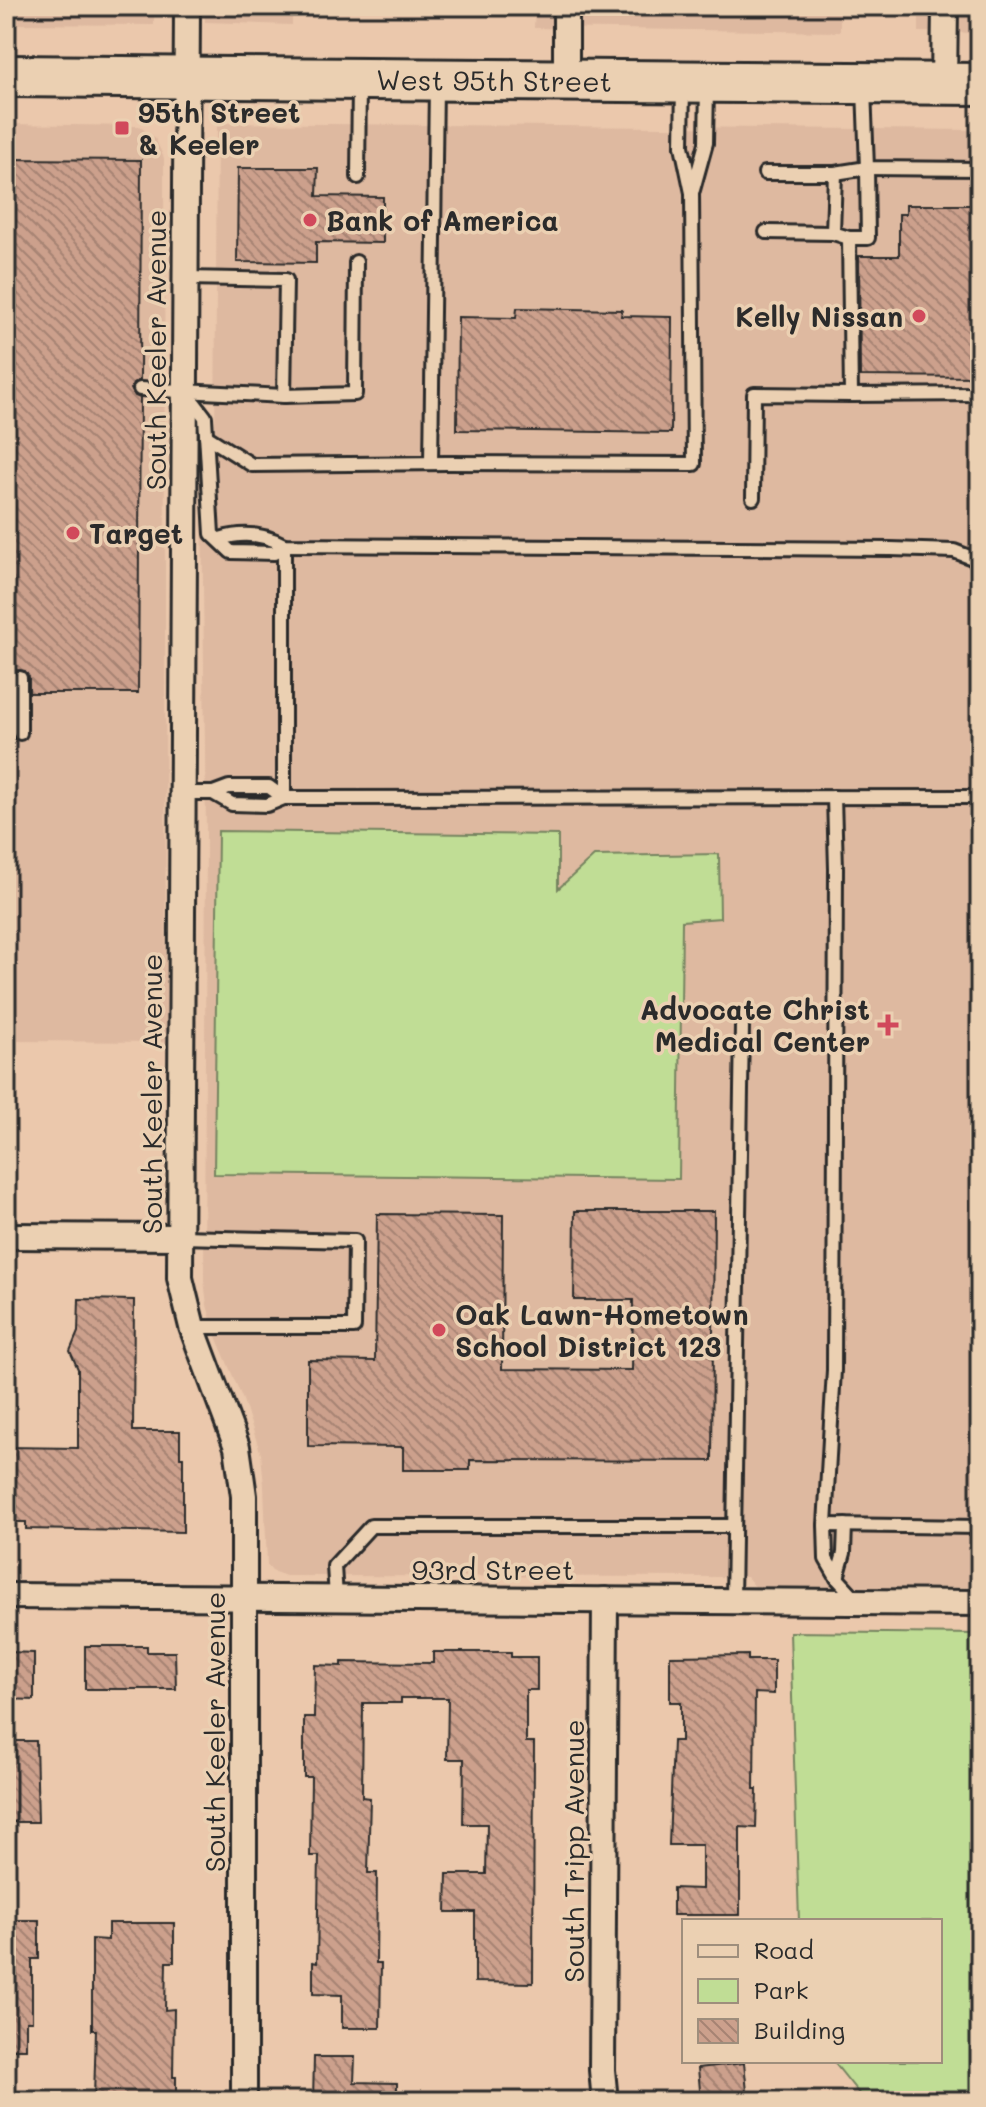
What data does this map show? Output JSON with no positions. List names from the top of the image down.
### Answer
{
  "streets": {
    "main road": ["West 95th Street"],
    "street": ["South Keeler Avenue", "93rd Street", "South Tripp Avenue"]
  },
  "crossings": [
    ["West 95th Street", "South Keeler Avenue"],
    ["South Keeler Avenue", "93rd Street"],
    ["93rd Street", "South Tripp Avenue"]
  ],
  "places": {
    "transit": ["95th Street & Keeler"],
    "other": [
      "Bank of America",
      "Kelly Nissan",
      "Target",
      "Oak Lawn-Hometown School District 123"
    ],
    "health": ["Advocate Christ Medical Center"]
  },
  "legend": ["Road", "Park", "Building"]
}
